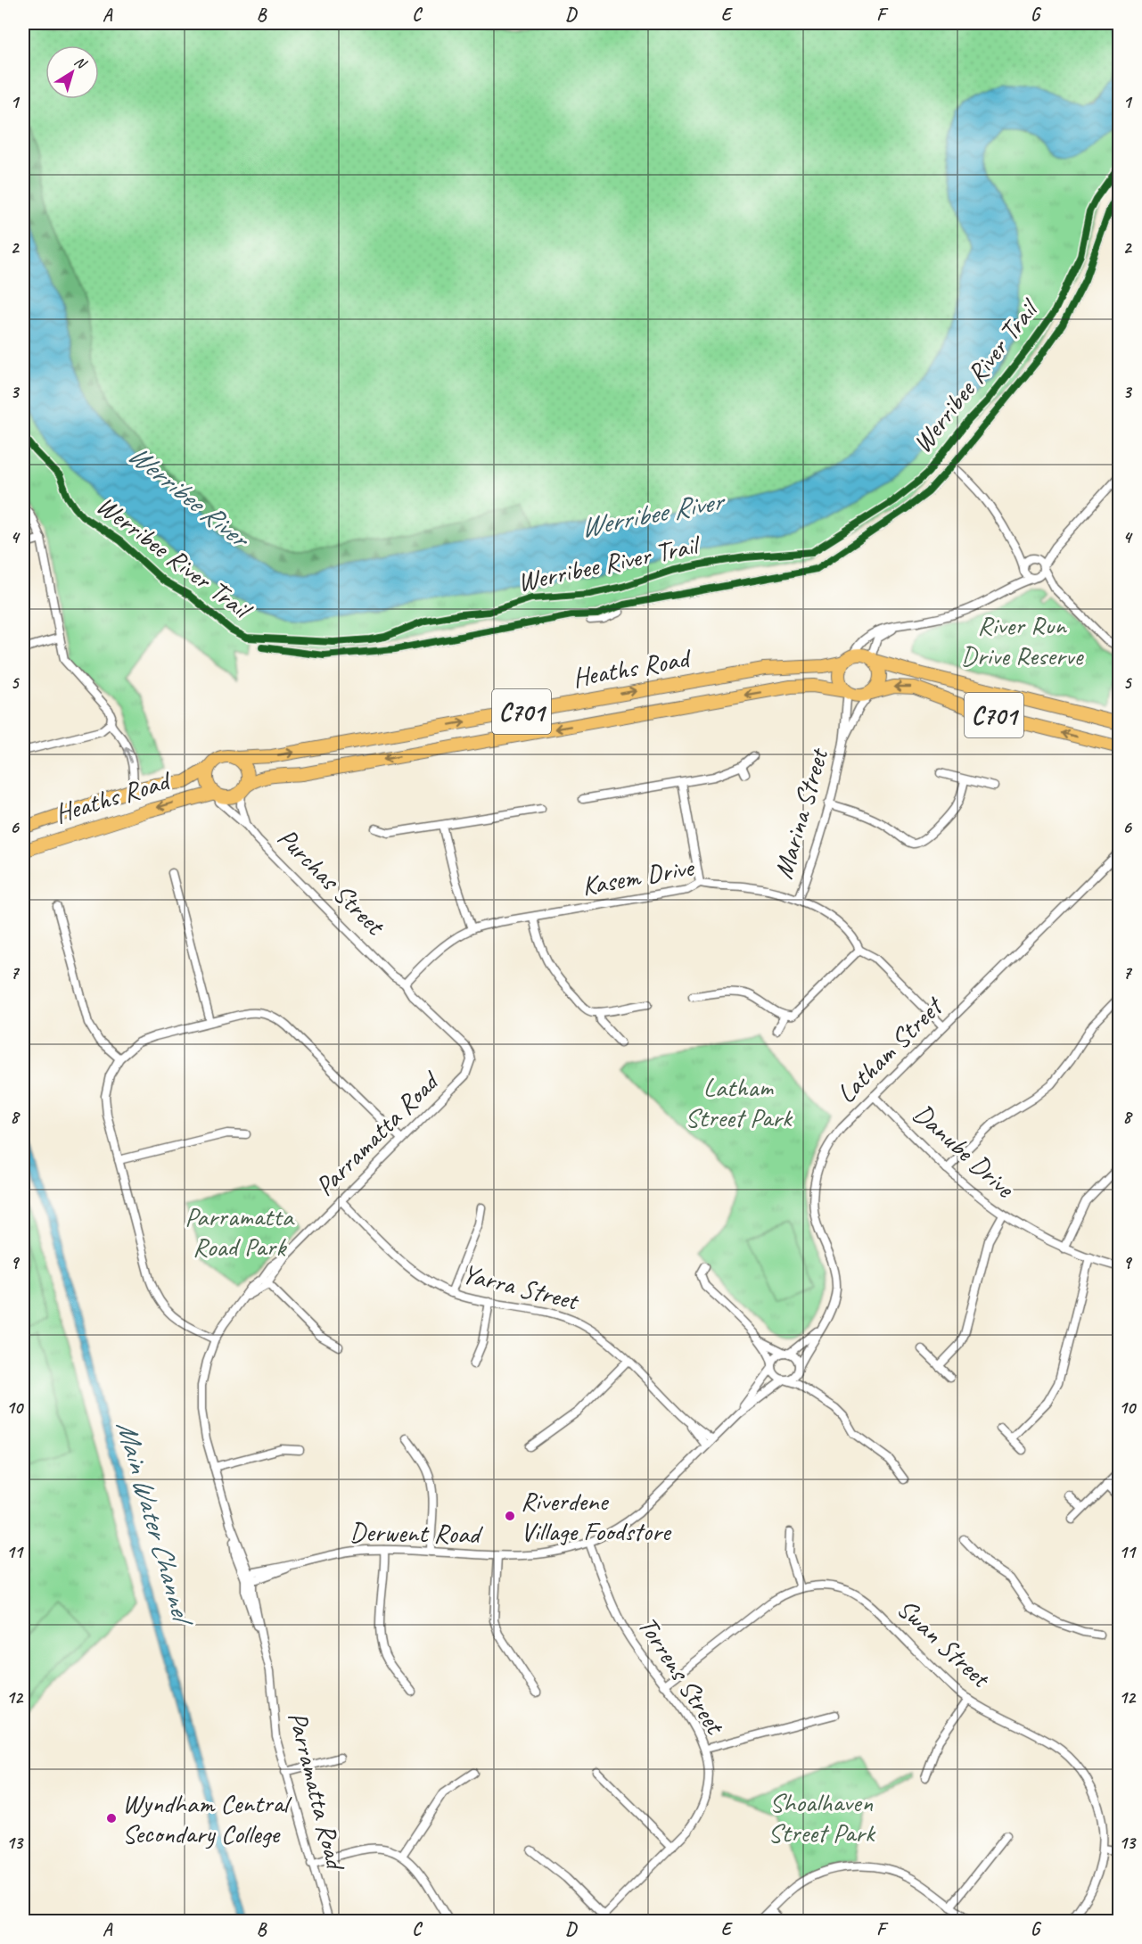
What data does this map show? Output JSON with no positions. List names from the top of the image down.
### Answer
{
  "streets": {
    "main road": ["Heaths Road", "C701"],
    "street": [
      "Marina Street",
      "Kasem Drive",
      "Purchas Street",
      "Latham Street",
      "Parramatta Road",
      "Danube Drive",
      "Yarra Street",
      "Derwent Road",
      "Swan Street",
      "Torrens Street"
    ],
    "cycle path": ["Werribee River Trail"]
  },
  "crossings": [
    ["Heaths Road", "C701"],
    ["Heaths Road", "Marina Street"],
    ["Heaths Road", "Purchas Street"],
    ["C701", "Marina Street"],
    ["C701", "Purchas Street"],
    ["Marina Street", "Kasem Drive"],
    ["Kasem Drive", "Purchas Street"],
    ["Kasem Drive", "Latham Street"],
    ["Kasem Drive", "Parramatta Road"],
    ["Purchas Street", "Parramatta Road"],
    ["Latham Street", "Danube Drive"],
    ["Latham Street", "Derwent Road"],
    ["Parramatta Road", "Yarra Street"],
    ["Parramatta Road", "Derwent Road"],
    ["Yarra Street", "Derwent Road"],
    ["Derwent Road", "Torrens Street"],
    ["Swan Street", "Torrens Street"]
  ],
  "water": ["Werribee River", "Main Water Channel"],
  "parks": [
    "River Run Drive Reserve",
    "Latham Street Park",
    "Parramatta Road Park",
    "Shoalhaven Street Park"
  ],
  "places": ["Riverdene Village Foodstore", "Wyndham Central Secondary College"],
  "north": "top right",
  "grid": {
    "columns": [
      "A",
      "B",
      "C",
      "D",
      "E",
      "F",
      "G"
    ],
    "rows": [
      "1",
      "2",
      "3",
      "4",
      "5",
      "6",
      "7",
      "8",
      "9",
      "10",
      "11",
      "12",
      "13"
    ]
  }
}
